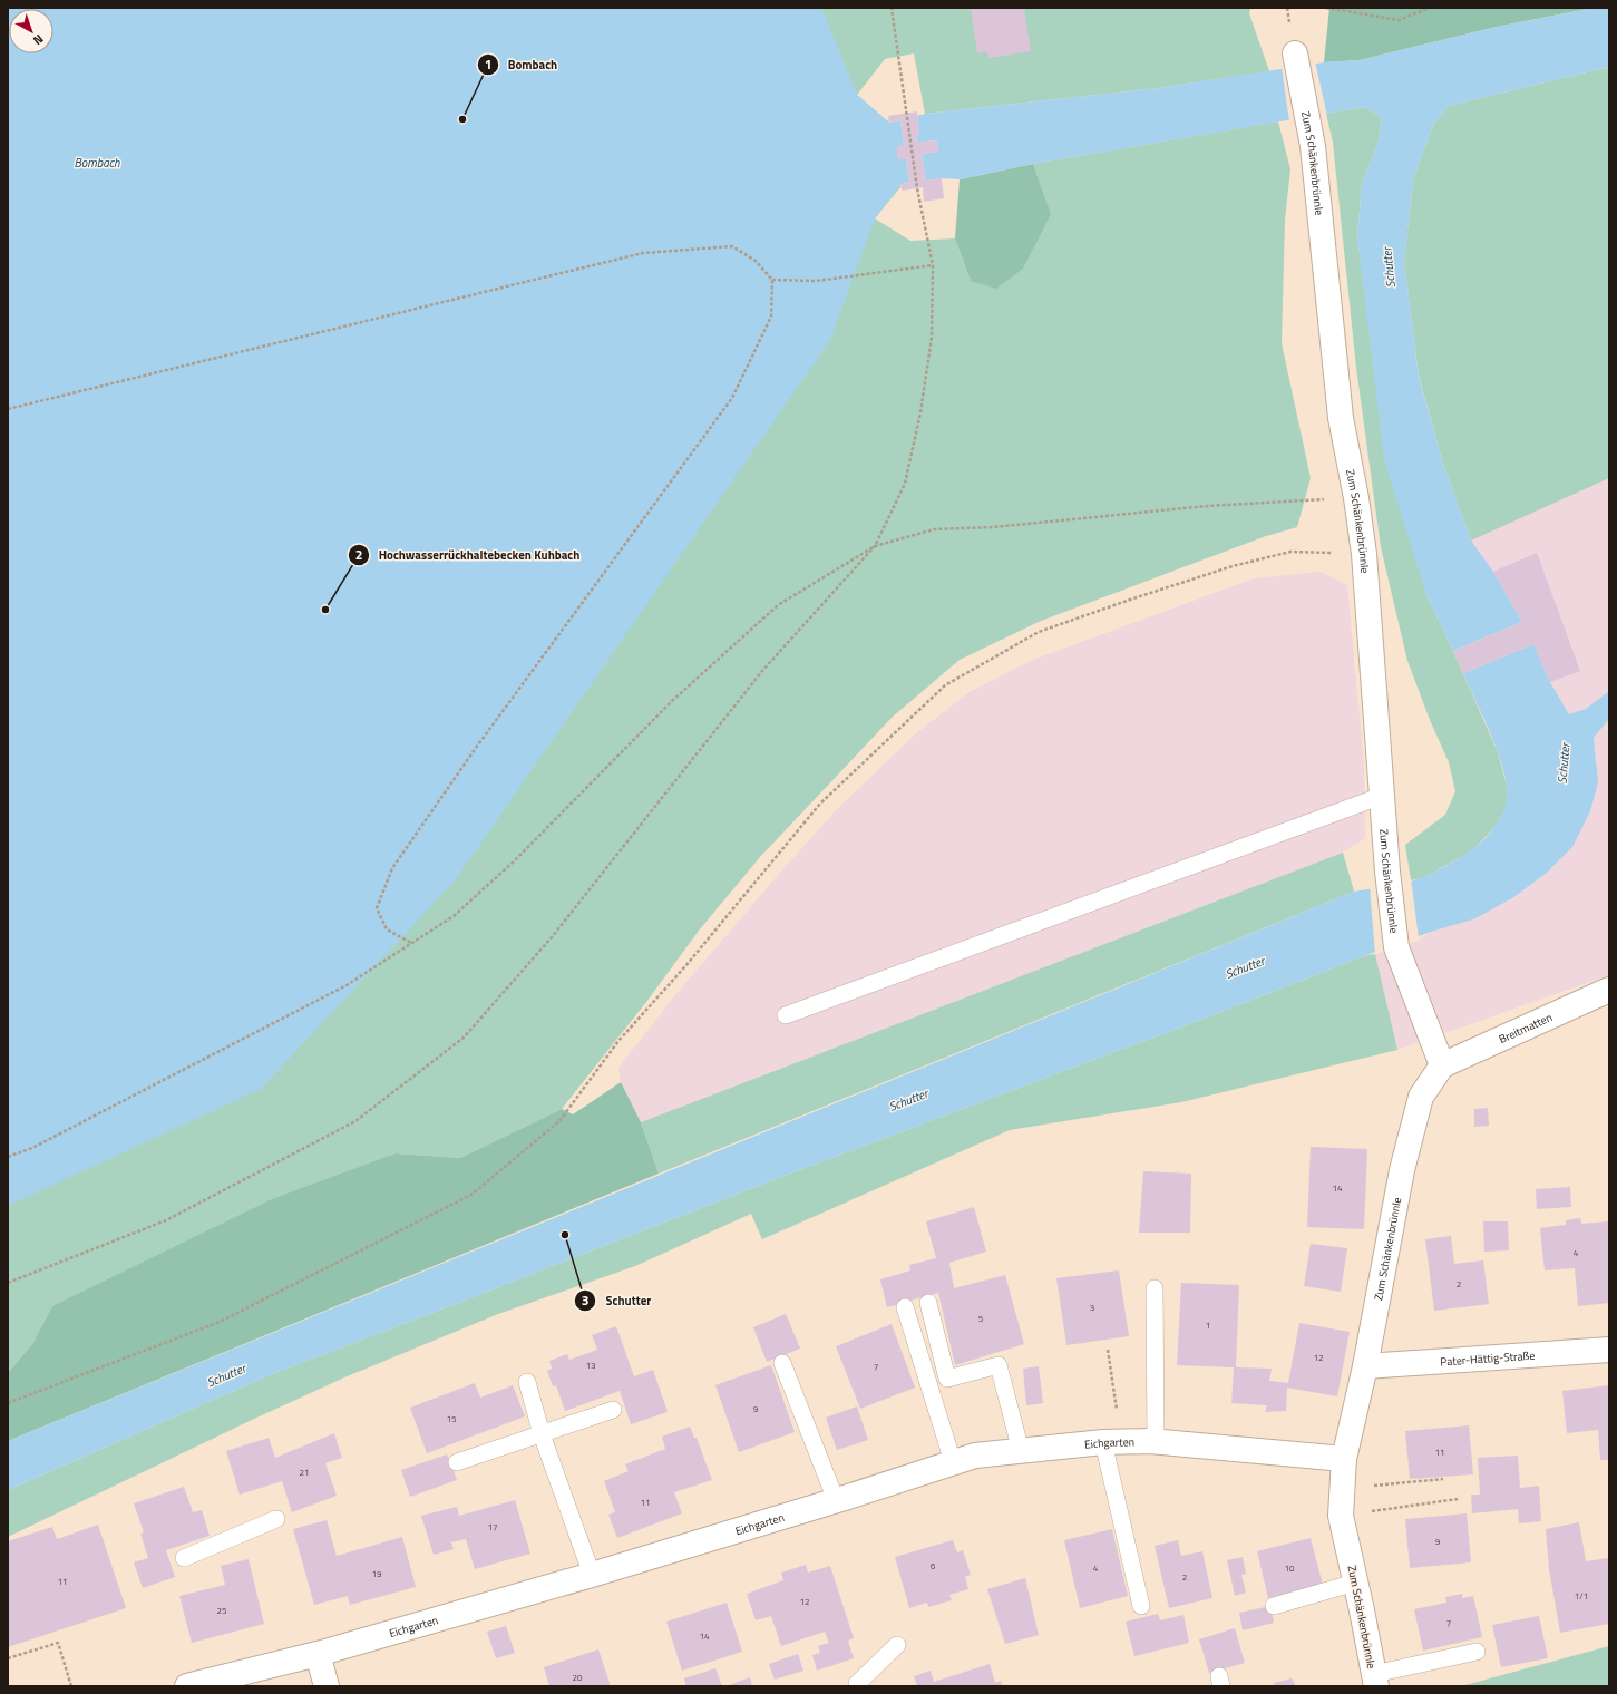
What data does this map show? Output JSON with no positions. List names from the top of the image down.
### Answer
{
  "streets": {
    "street": [
      "Zum Schänkenbrünnle",
      "Breitmatten",
      "Pater-Hättig-Straße",
      "Eichgarten"
    ]
  },
  "crossings": [
    ["Zum Schänkenbrünnle", "Breitmatten"],
    ["Zum Schänkenbrünnle", "Pater-Hättig-Straße"],
    ["Zum Schänkenbrünnle", "Eichgarten"]
  ],
  "water": ["Bombach", "Schutter"],
  "places": ["Bombach", "Hochwasserrückhaltebecken Kuhbach", "Schutter"],
  "house_numbers": [
    "14",
    "4",
    "2",
    "3",
    "5",
    "1",
    "12",
    "13",
    "7",
    "9",
    "15",
    "11",
    "21",
    "11",
    "17",
    "9",
    "6",
    "4",
    "10",
    "19",
    "2",
    "11",
    "1/1",
    "12",
    "25",
    "7",
    "14",
    "20"
  ],
  "north": "bottom right"
}
